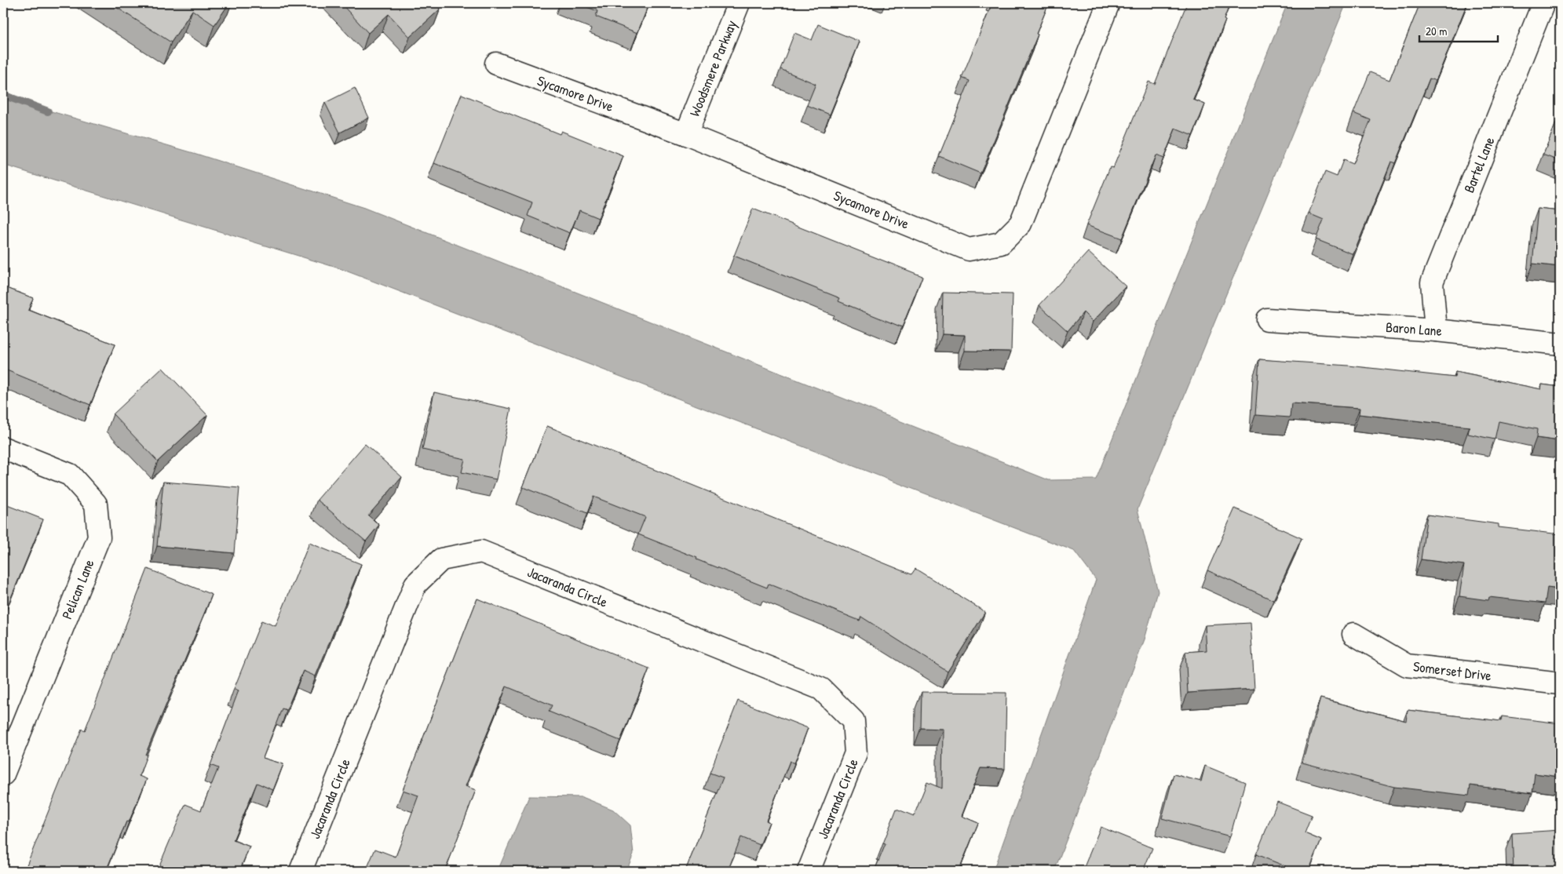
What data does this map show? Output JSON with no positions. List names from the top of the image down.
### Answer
{
  "streets": {
    "street": [
      "Woodsmere Parkway",
      "Sycamore Drive",
      "Bartel Lane",
      "Baron Lane",
      "Jacaranda Circle",
      "Pelican Lane",
      "Somerset Drive"
    ]
  },
  "crossings": [
    ["Woodsmere Parkway", "Sycamore Drive"],
    ["Bartel Lane", "Baron Lane"]
  ],
  "scale_bar": "20 m"
}
